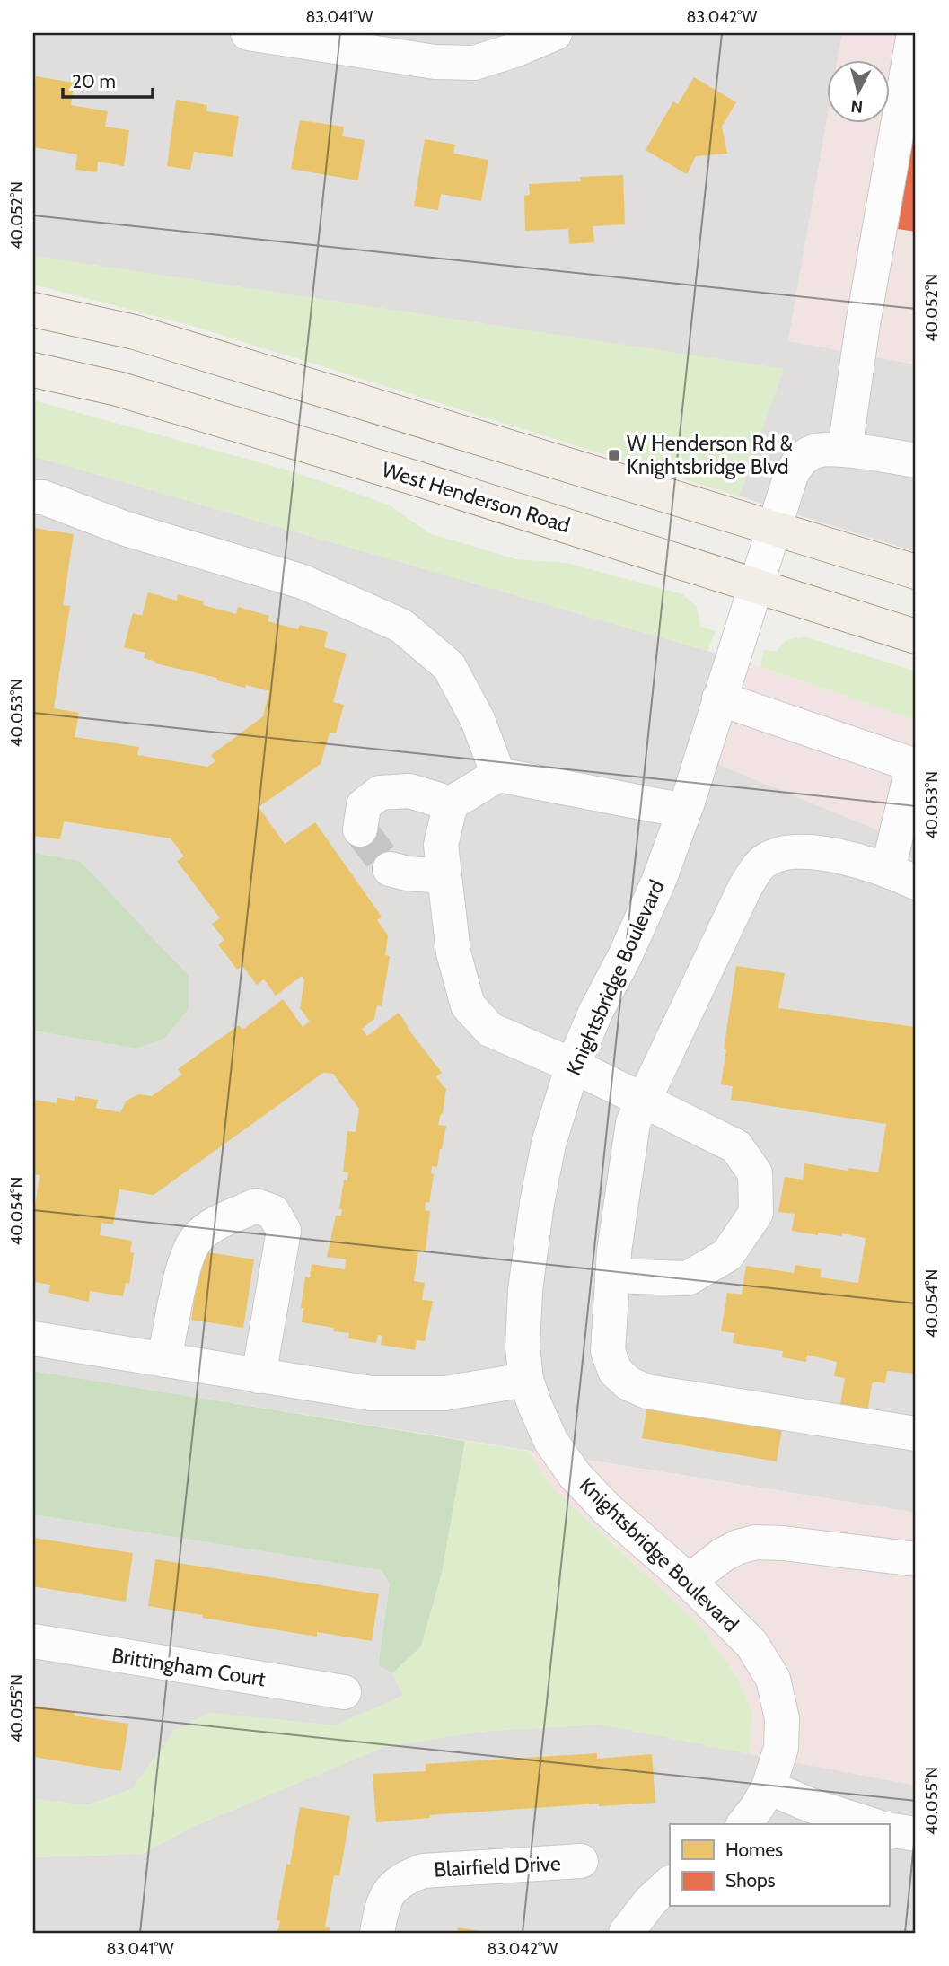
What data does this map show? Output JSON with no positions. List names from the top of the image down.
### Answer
{
  "streets": {
    "main road": ["West Henderson Road"],
    "street": ["Knightsbridge Boulevard", "Brittingham Court", "Blairfield Drive"]
  },
  "crossings": [
    ["West Henderson Road", "Knightsbridge Boulevard"]
  ],
  "places": {
    "transit": ["W Henderson Rd & Knightsbridge Blvd"]
  },
  "legend": ["Homes", "Shops"],
  "scale_bar": "20 m",
  "north": "bottom",
  "coordinates": [
    "83.041°W",
    "83.042°W",
    "40.052°N",
    "40.053°N",
    "40.054°N",
    "40.055°N"
  ]
}
